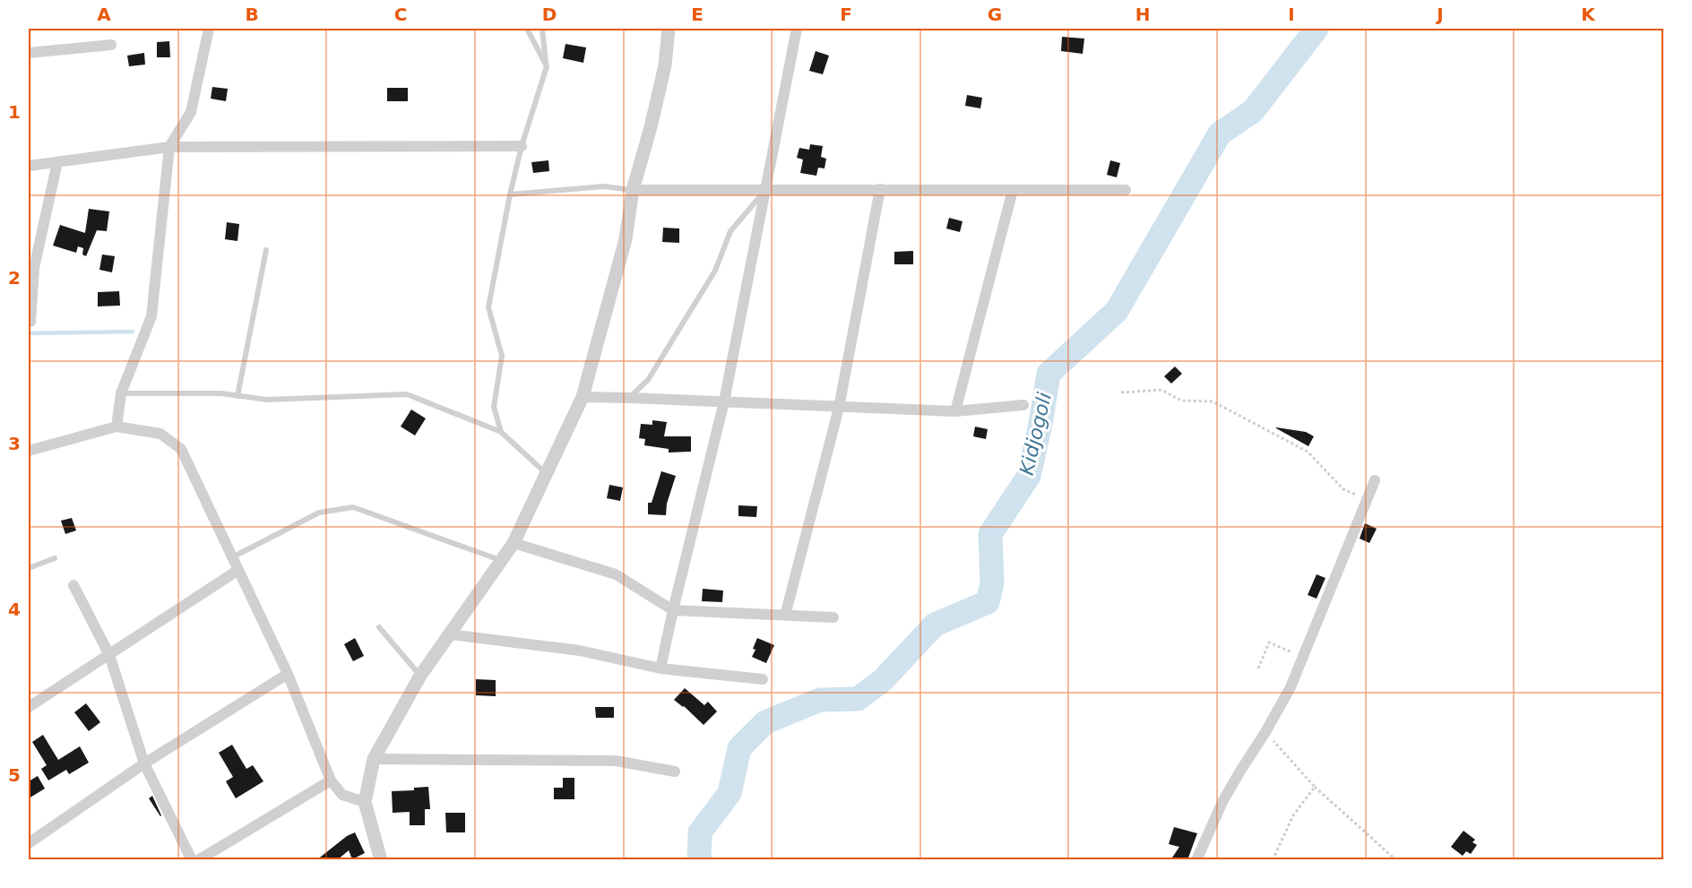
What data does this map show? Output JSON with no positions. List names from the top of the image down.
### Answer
{
  "water": ["Kidjogoli"],
  "grid": {
    "columns": [
      "A",
      "B",
      "C",
      "D",
      "E",
      "F",
      "G",
      "H",
      "I",
      "J",
      "K"
    ],
    "rows": [
      "1",
      "2",
      "3",
      "4",
      "5"
    ]
  }
}
